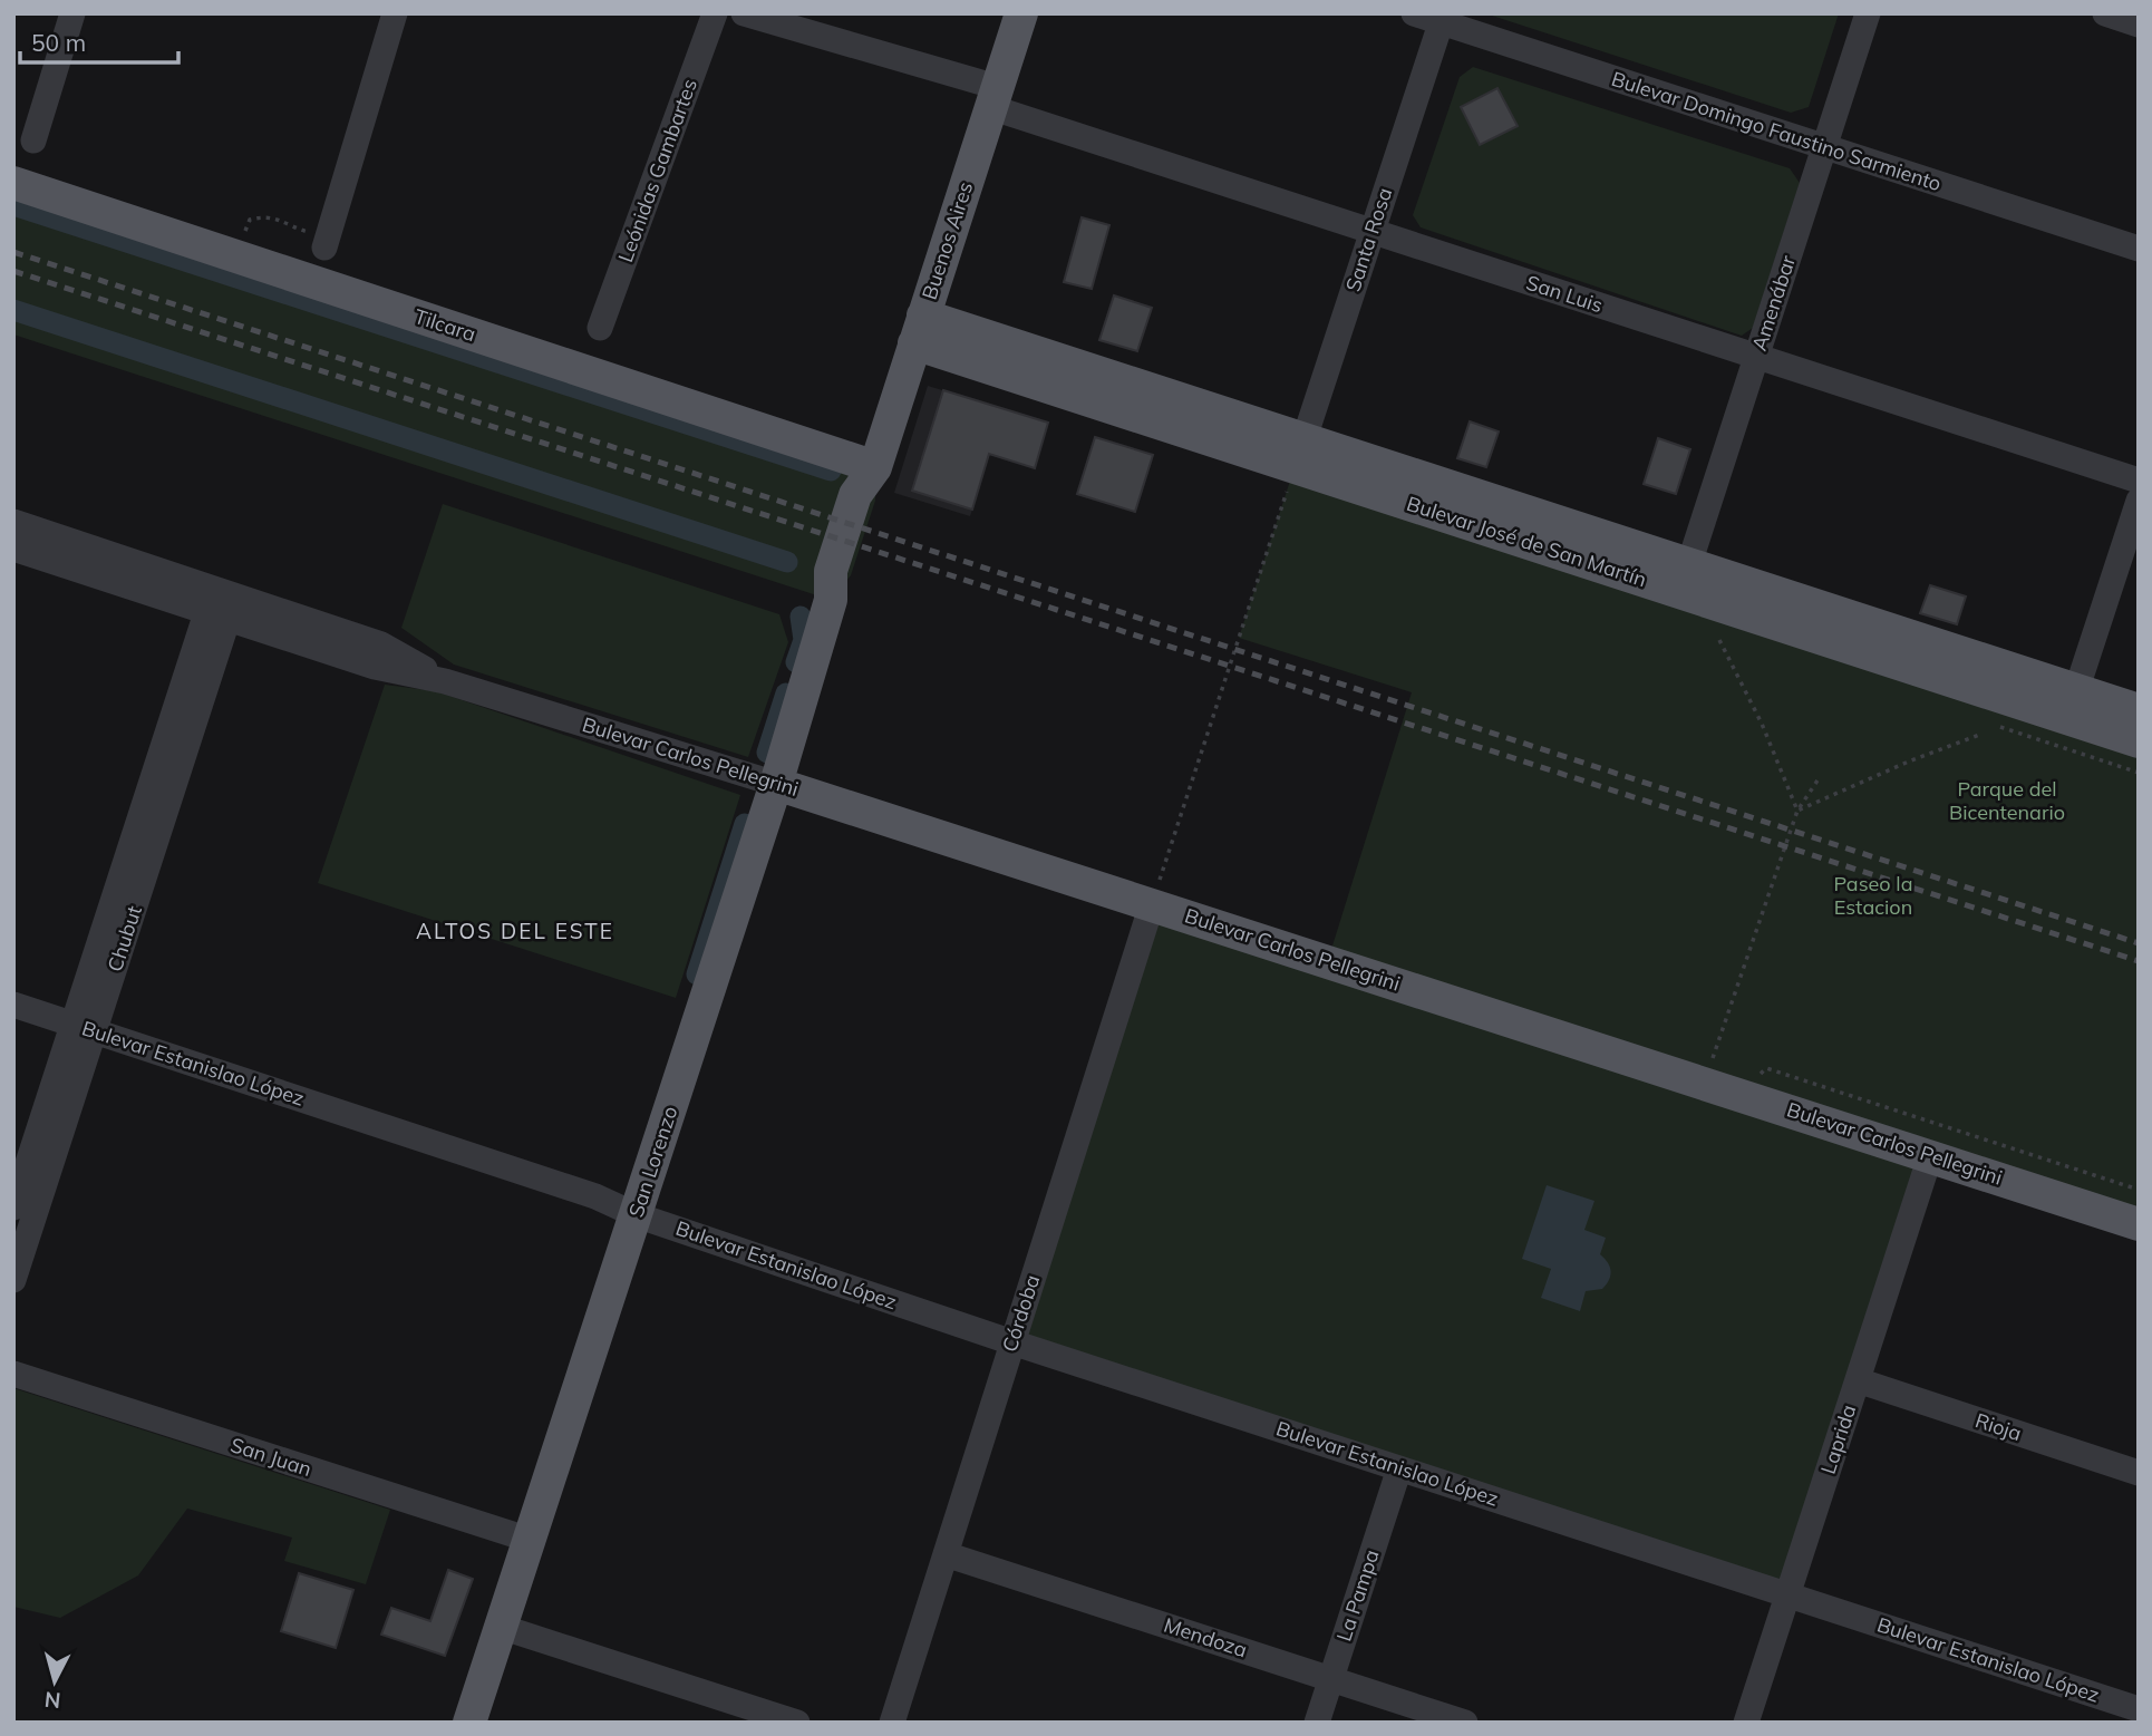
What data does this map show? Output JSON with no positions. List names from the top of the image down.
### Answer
{
  "streets": {
    "main road": [
      "Buenos Aires",
      "Tilcara",
      "Bulevar José de San Martín",
      "Bulevar Carlos Pellegrini",
      "San Lorenzo"
    ],
    "street": [
      "Bulevar Domingo Faustino Sarmiento",
      "Leónidas Gambartes",
      "Santa Rosa",
      "San Luis",
      "Amenábar",
      "Chubut",
      "Bulevar Estanislao López",
      "Córdoba",
      "Rioja",
      "Laprida",
      "San Juan",
      "La Pampa",
      "Mendoza"
    ]
  },
  "crossings": [
    ["Bulevar Domingo Faustino Sarmiento", "Santa Rosa"],
    ["Bulevar Domingo Faustino Sarmiento", "Amenábar"],
    ["Santa Rosa", "San Luis"],
    ["Santa Rosa", "Bulevar José de San Martín"],
    ["Buenos Aires", "San Luis"],
    ["Buenos Aires", "Tilcara"],
    ["Buenos Aires", "Bulevar José de San Martín"],
    ["Buenos Aires", "San Lorenzo"],
    ["San Luis", "Amenábar"],
    ["Amenábar", "Bulevar José de San Martín"],
    ["Bulevar Carlos Pellegrini", "Chubut"],
    ["Bulevar Carlos Pellegrini", "San Lorenzo"],
    ["Bulevar Carlos Pellegrini", "Córdoba"],
    ["Bulevar Carlos Pellegrini", "Laprida"],
    ["Chubut", "Bulevar Estanislao López"],
    ["Bulevar Estanislao López", "San Lorenzo"],
    ["Bulevar Estanislao López", "Córdoba"],
    ["Bulevar Estanislao López", "Laprida"],
    ["Bulevar Estanislao López", "La Pampa"],
    ["San Lorenzo", "San Juan"],
    ["Córdoba", "Mendoza"],
    ["Rioja", "Laprida"],
    ["La Pampa", "Mendoza"]
  ],
  "districts": ["ALTOS DEL ESTE"],
  "parks": ["Parque del Bicentenario", "Paseo la Estacion"],
  "scale_bar": "50 m",
  "north": "bottom"
}
